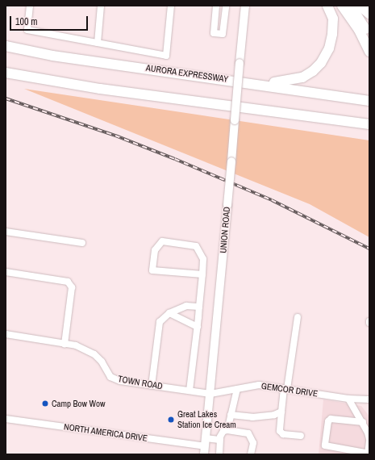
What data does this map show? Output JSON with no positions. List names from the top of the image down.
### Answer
{
  "streets": {
    "highway": ["AURORA EXPRESSWAY"],
    "main road": ["UNION ROAD"],
    "street": ["TOWN ROAD", "GEMCOR DRIVE", "NORTH AMERICA DRIVE"]
  },
  "crossings": [
    ["UNION ROAD", "TOWN ROAD"],
    ["UNION ROAD", "GEMCOR DRIVE"],
    ["UNION ROAD", "NORTH AMERICA DRIVE"],
    ["TOWN ROAD", "GEMCOR DRIVE"]
  ],
  "places": ["Camp Bow Wow", "Great Lakes Station Ice Cream"],
  "scale_bar": "100 m"
}
